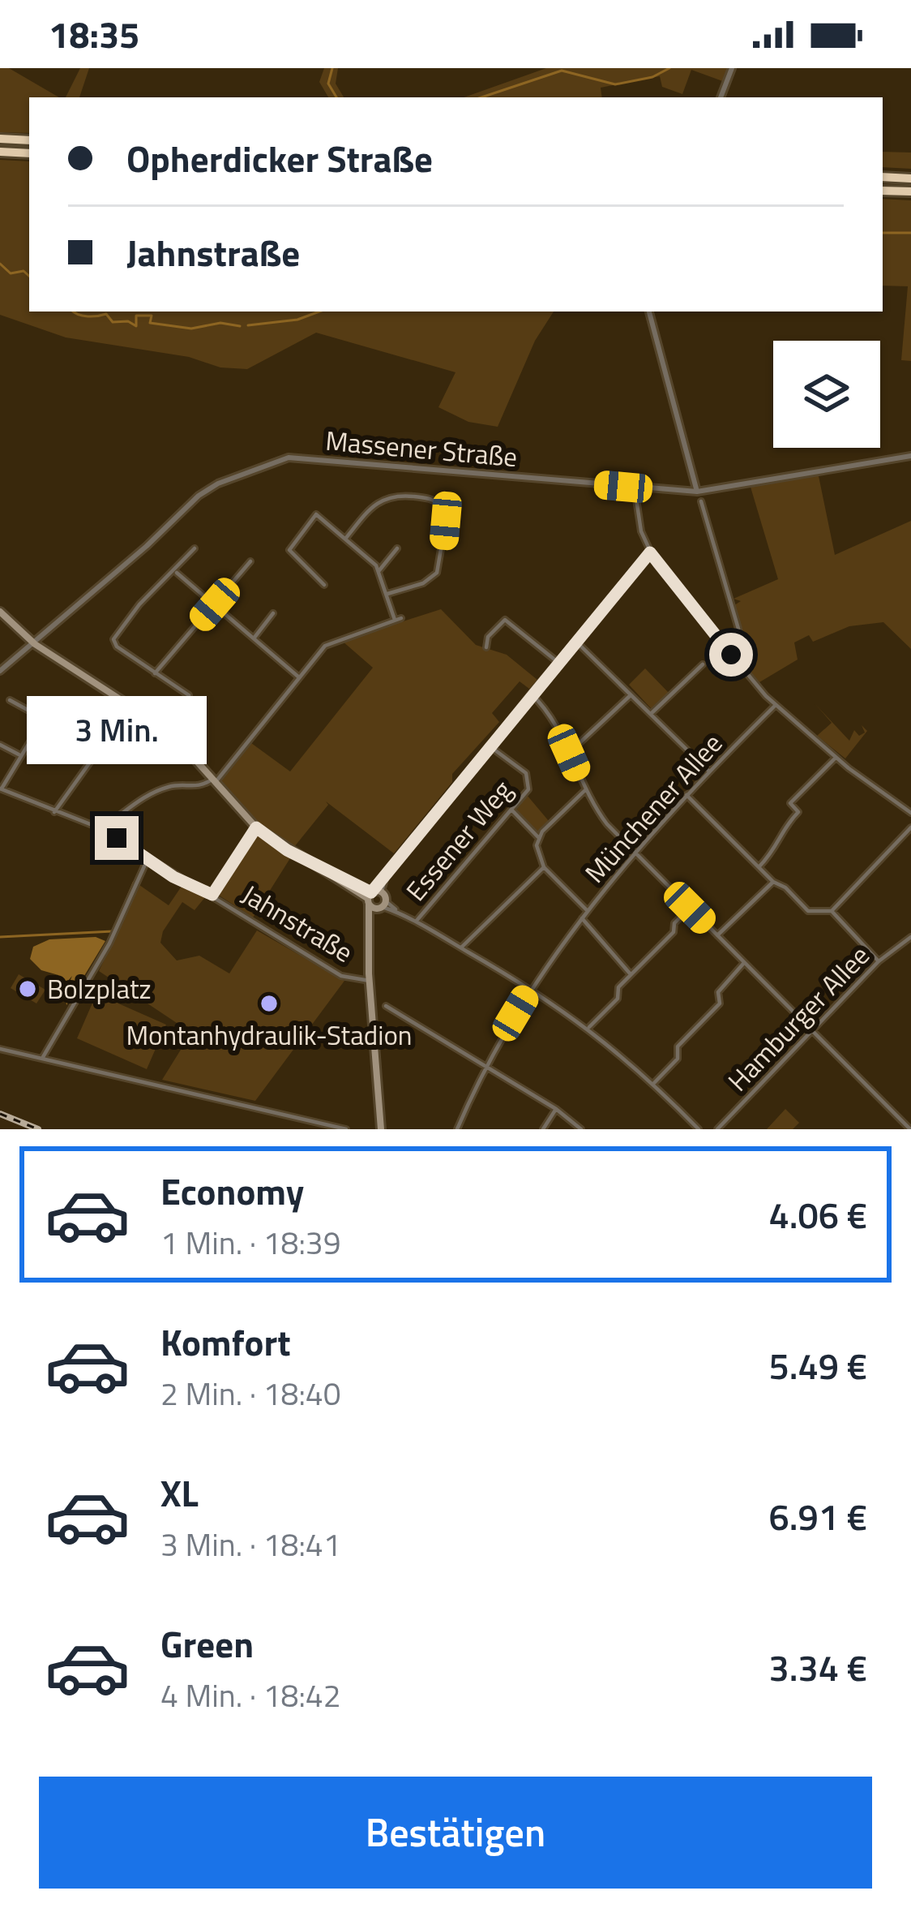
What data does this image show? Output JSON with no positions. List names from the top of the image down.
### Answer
{
  "streets": {
    "street": [
      "Massener Straße",
      "Münchener Allee",
      "Essener Weg",
      "Jahnstraße",
      "Hamburger Allee"
    ]
  },
  "places": ["Bolzplatz", "Montanhydraulik-Stadion"],
  "page": {
    "status": "18:35",
    "banner": ["Opherdicker Straße", "Jahnstraße"],
    "bubble": "3 Min.",
    "list": [
      {
        "name": "Economy",
        "note": "1 Min. · 18:39",
        "value": "4.06 €"
      },
      {
        "name": "Komfort",
        "note": "2 Min. · 18:40",
        "value": "5.49 €"
      },
      {
        "name": "XL",
        "note": "3 Min. · 18:41",
        "value": "6.91 €"
      },
      {
        "name": "Green",
        "note": "4 Min. · 18:42",
        "value": "3.34 €"
      }
    ],
    "buttons": "Bestätigen"
  }
}
